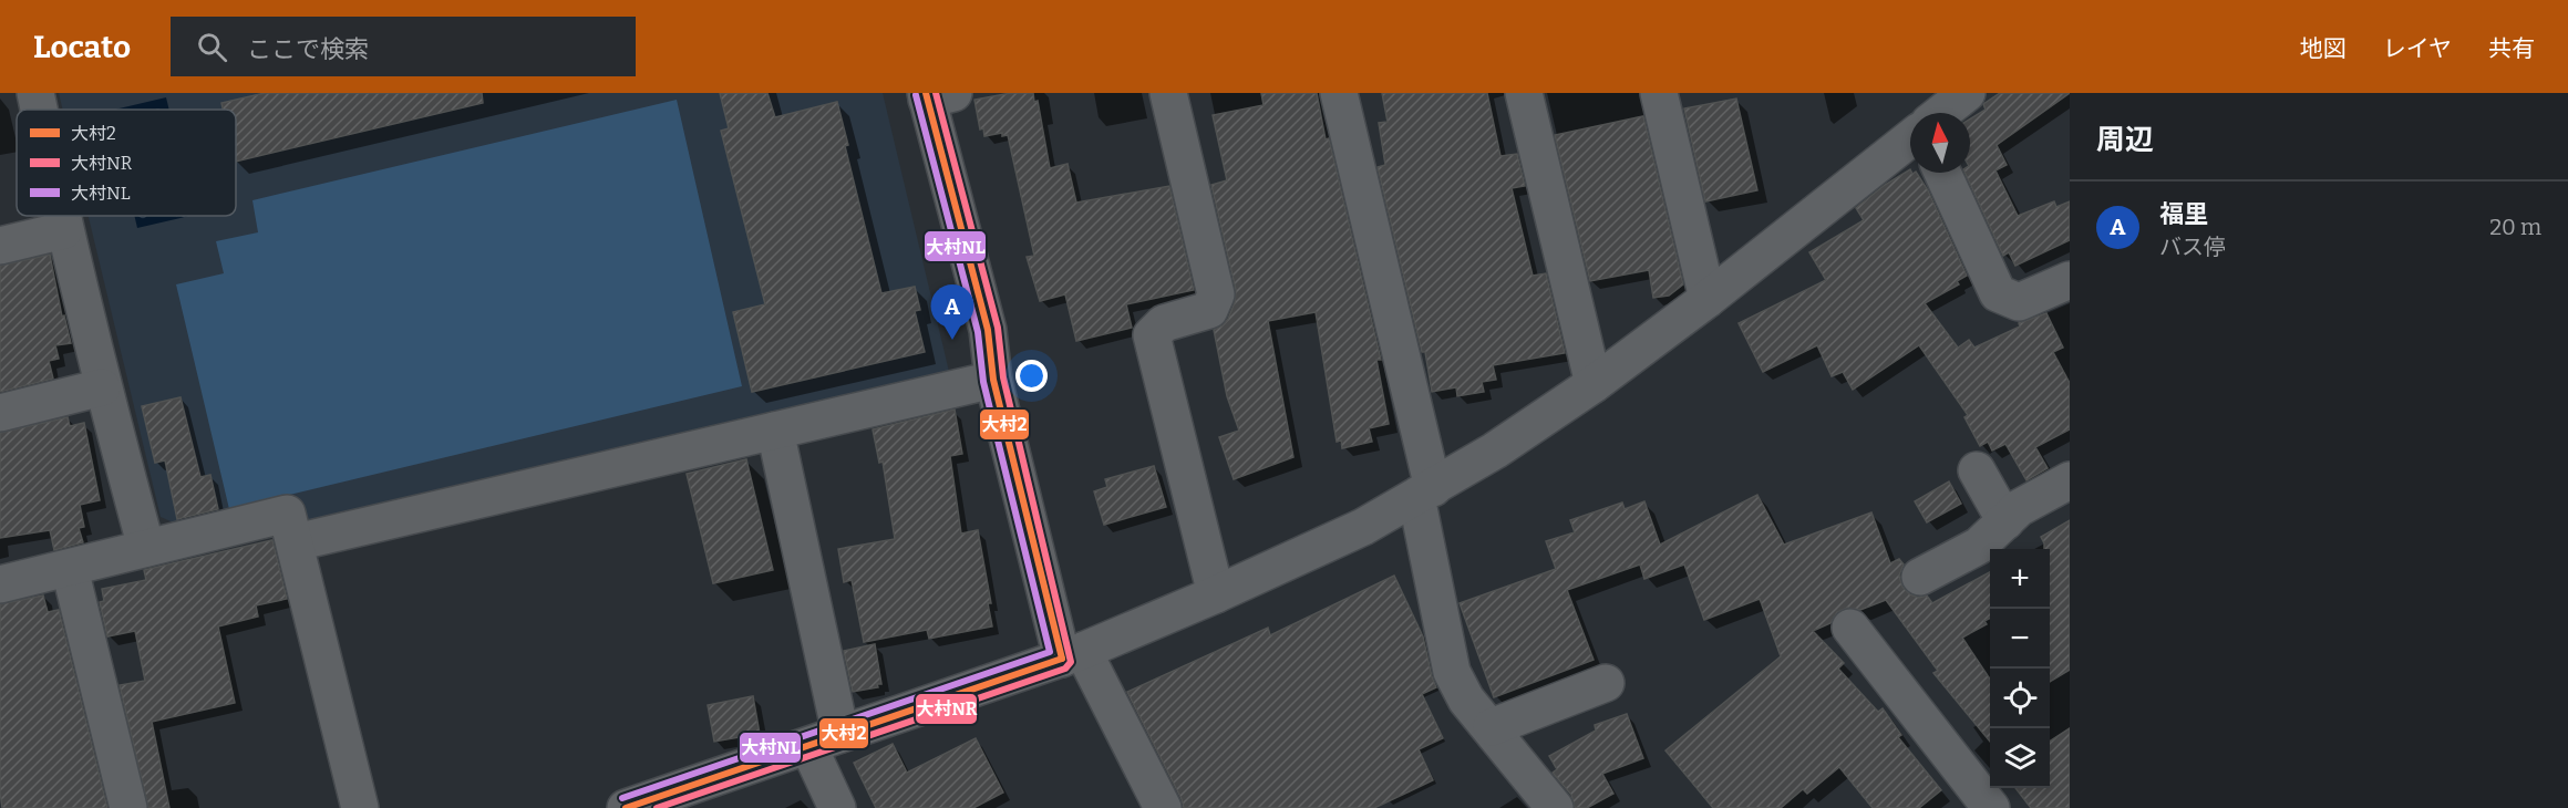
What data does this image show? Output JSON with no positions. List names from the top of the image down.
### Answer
{
  "lines": ["transit line 大村2", "transit line 大村NR", "transit line 大村NL"],
  "legend": ["大村2", "大村NR", "大村NL"],
  "north": "top",
  "page": {
    "header": "Locato",
    "search": "ここで検索",
    "nav": ["地図", "レイヤ", "共有"],
    "heading": "周辺",
    "list": [
      {
        "mark": "A",
        "name": "福里",
        "note": "バス停",
        "value": "20 m"
      }
    ],
    "pins": "A",
    "map_buttons": ["+", "−"]
  }
}
